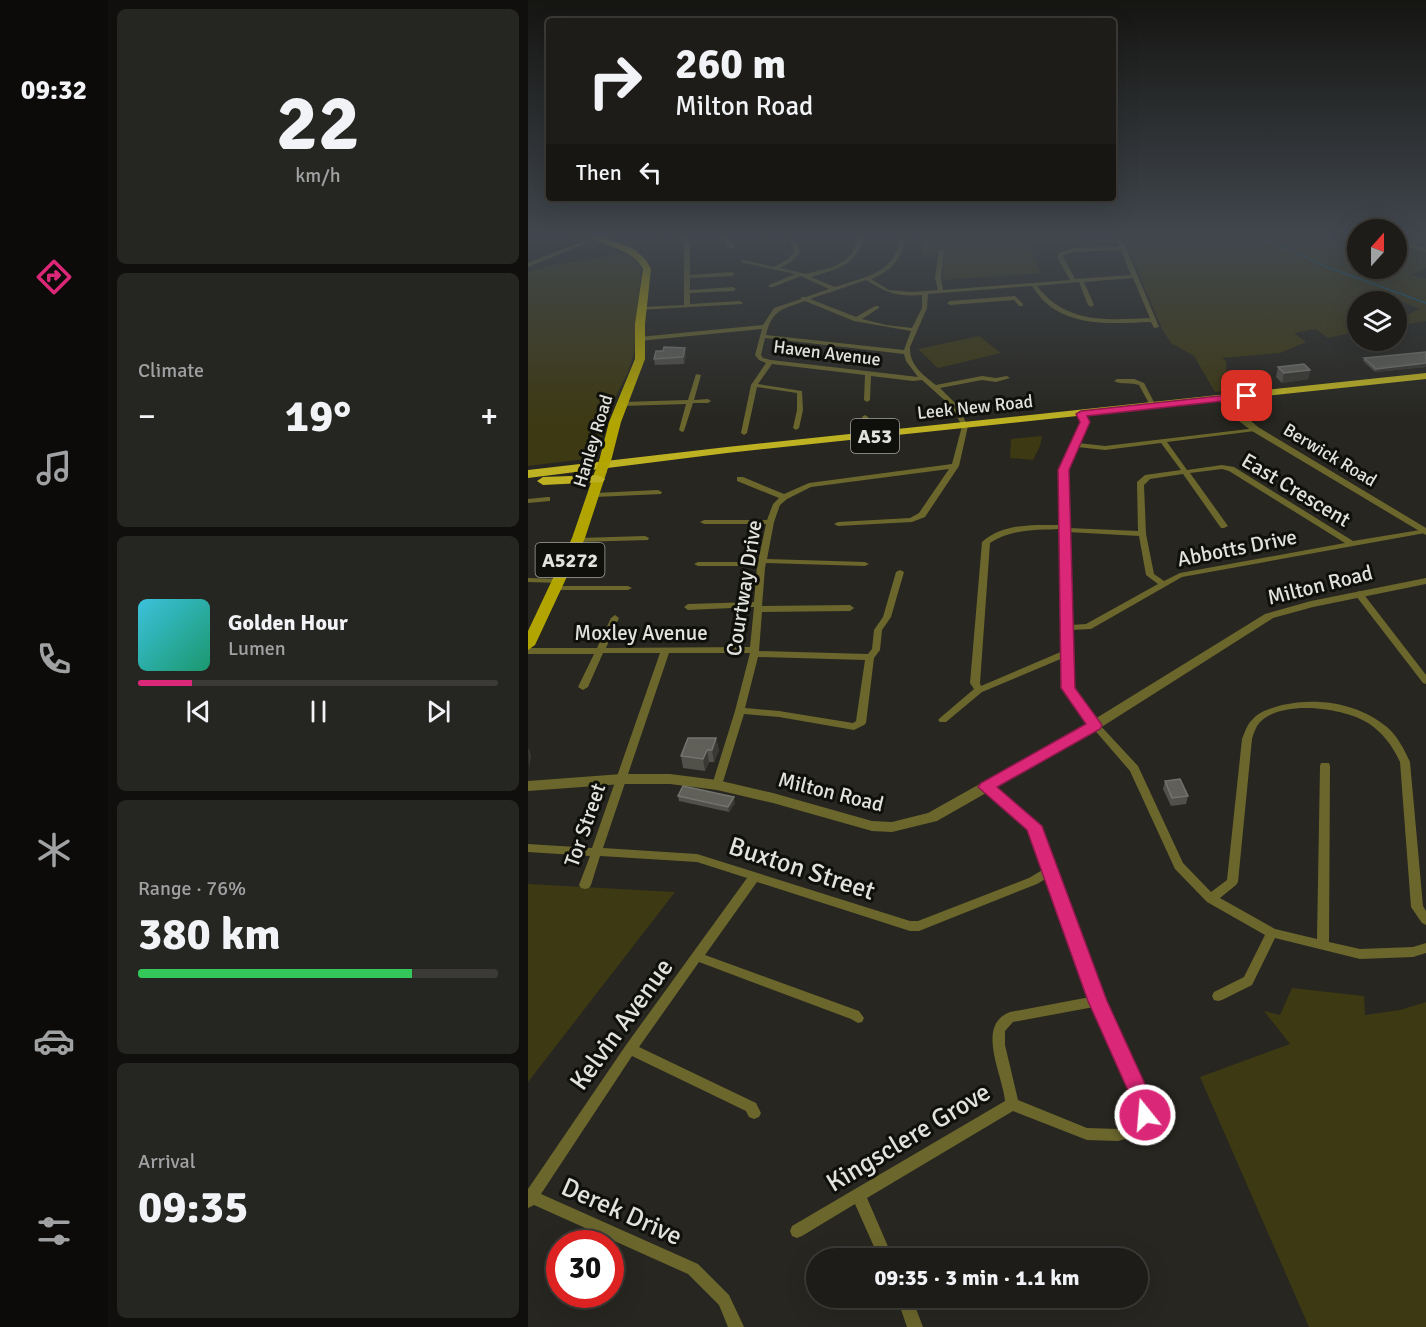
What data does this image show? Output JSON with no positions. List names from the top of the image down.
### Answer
{
  "streets": {
    "highway": ["Leek New Road", "A53"],
    "main road": ["Hanley Road", "A5272"],
    "street": [
      "Haven Avenue",
      "Berwick Road",
      "East Crescent",
      "Abbotts Drive",
      "Milton Road",
      "Courtway Drive",
      "Moxley Avenue",
      "Tor Street",
      "Buxton Street",
      "Kelvin Avenue",
      "Kingsclere Grove",
      "Derek Drive"
    ]
  },
  "crossings": [
    ["Leek New Road", "Berwick Road"],
    ["Berwick Road", "Abbotts Drive"],
    ["East Crescent", "Abbotts Drive"],
    ["Milton Road", "Courtway Drive"],
    ["Milton Road", "Tor Street"],
    ["Courtway Drive", "Moxley Avenue"],
    ["Moxley Avenue", "Tor Street"],
    ["Tor Street", "Buxton Street"],
    ["Buxton Street", "Kelvin Avenue"],
    ["Kelvin Avenue", "Derek Drive"]
  ],
  "north": "top",
  "page": {
    "tabs": "09:32",
    "tile": [
      ["22", "km/h"],
      "Climate",
      ["Range · 76%", "380 km"],
      ["Arrival", "09:35"]
    ],
    "turn": ["260 m", "Milton Road"],
    "then": "Then",
    "heat": ["−", "19°", "+"],
    "song": ["Golden Hour", "Lumen"],
    "limit": "30",
    "trip": "09:35 · 3 min · 1.1 km"
  }
}
